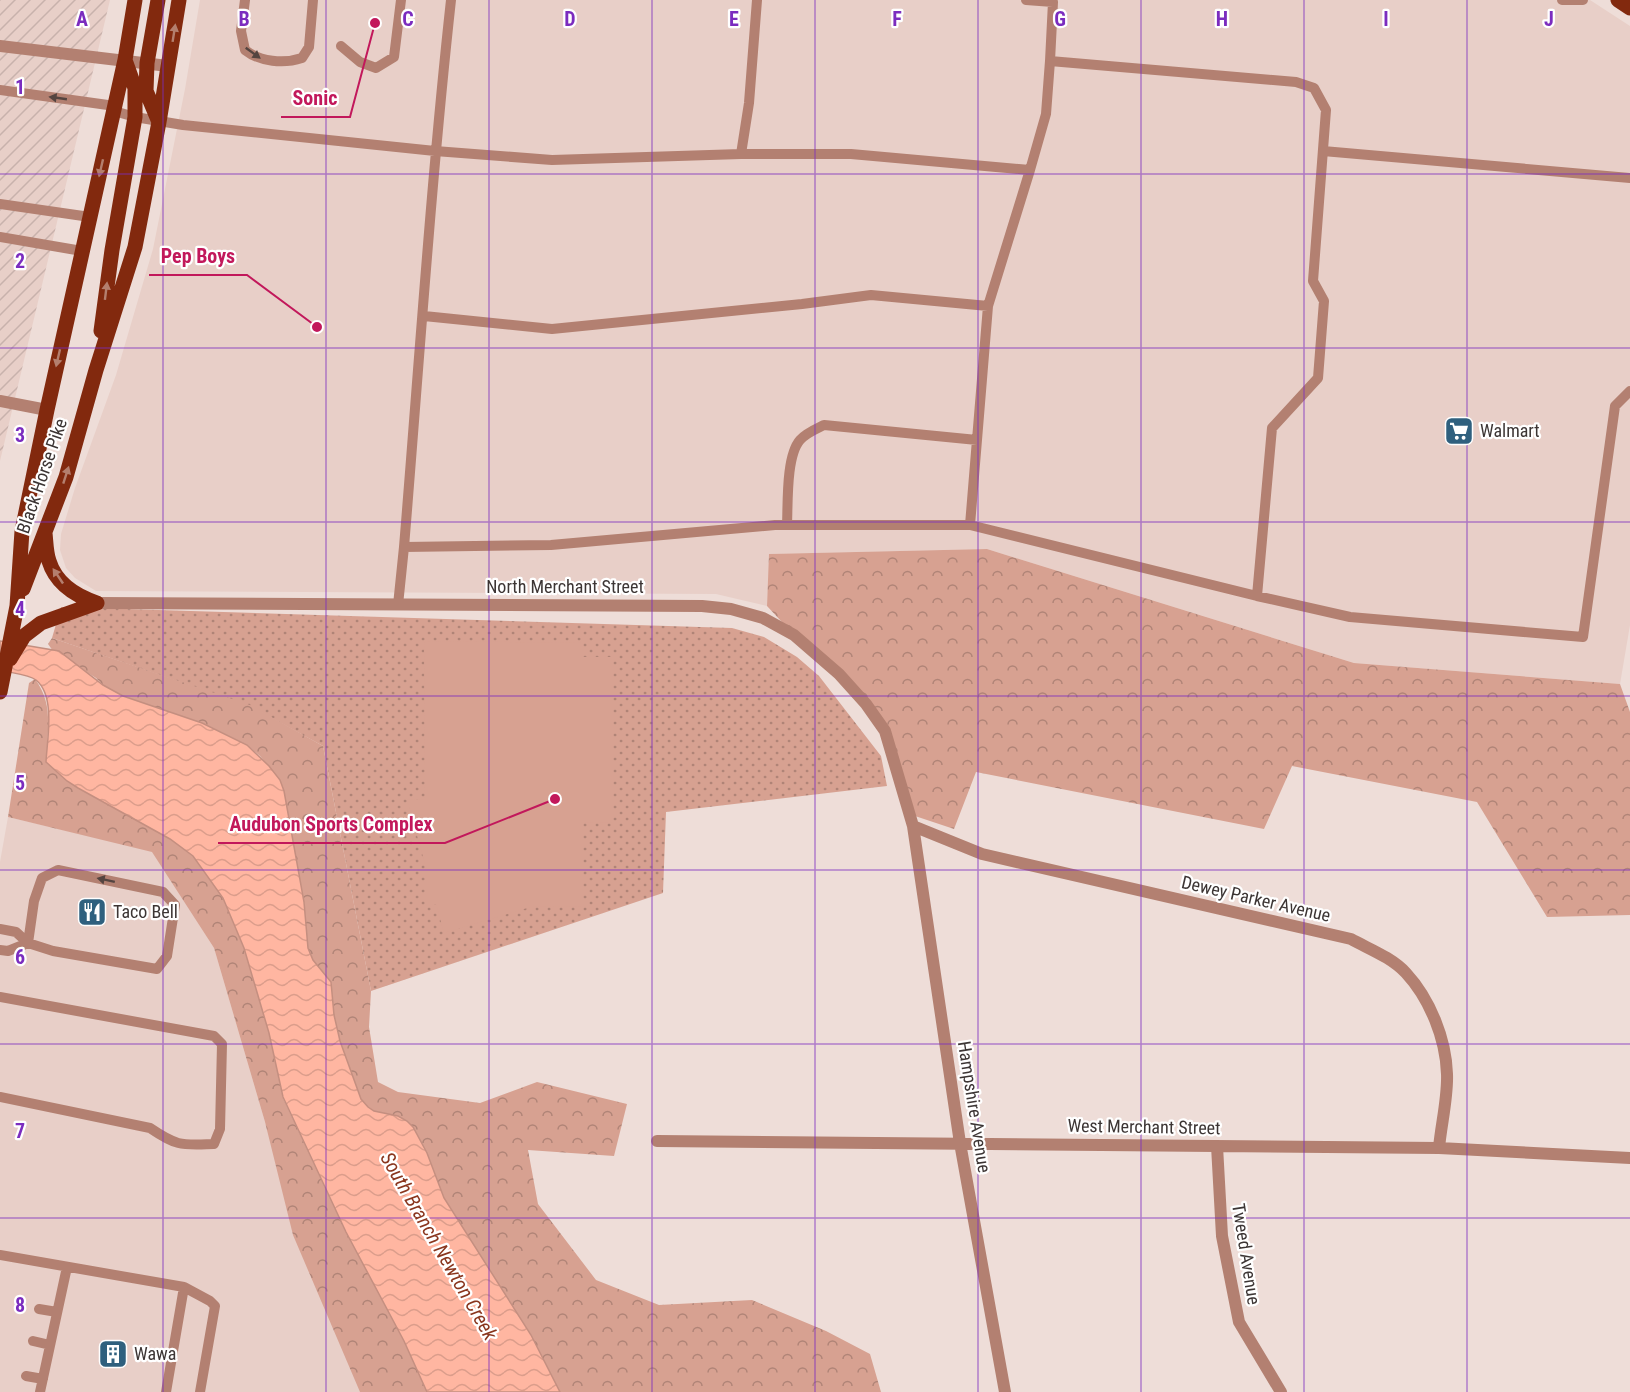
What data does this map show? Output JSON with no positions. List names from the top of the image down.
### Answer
{
  "streets": {
    "main road": ["Black Horse Pike"],
    "street": [
      "North Merchant Street",
      "Dewey Parker Avenue",
      "Hampshire Avenue",
      "West Merchant Street",
      "Tweed Avenue"
    ]
  },
  "crossings": [
    ["North Merchant Street", "Dewey Parker Avenue"],
    ["North Merchant Street", "Hampshire Avenue"],
    ["Dewey Parker Avenue", "Hampshire Avenue"],
    ["Dewey Parker Avenue", "West Merchant Street"],
    ["Hampshire Avenue", "West Merchant Street"],
    ["West Merchant Street", "Tweed Avenue"]
  ],
  "water": ["South Branch Newton Creek"],
  "places": {
    "other": ["Sonic", "Pep Boys", "Audubon Sports Complex"],
    "supermarket": ["Walmart"],
    "restaurant": ["Taco Bell"],
    "building": ["Wawa"]
  },
  "grid": {
    "columns": [
      "A",
      "B",
      "C",
      "D",
      "E",
      "F",
      "G",
      "H",
      "I",
      "J"
    ],
    "rows": [
      "1",
      "2",
      "3",
      "4",
      "5",
      "6",
      "7",
      "8"
    ]
  }
}
